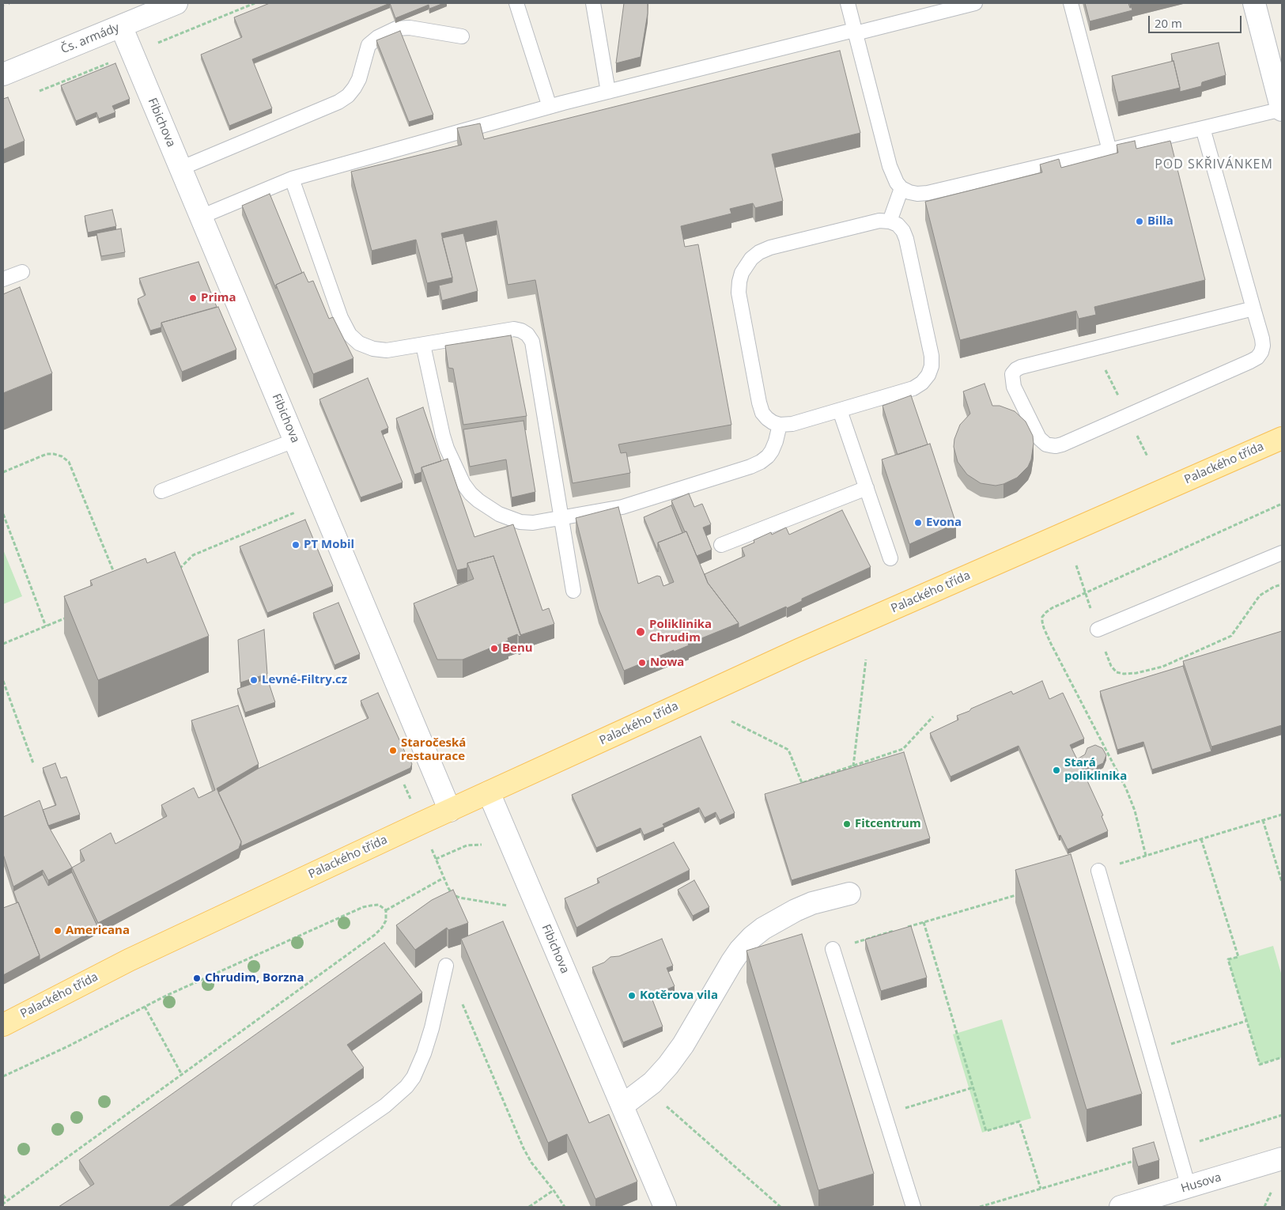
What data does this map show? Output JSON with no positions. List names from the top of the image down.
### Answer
{
  "streets": {
    "main road": ["Palackého třída"],
    "street": ["Čs. armády", "Fibichova", "Husova"]
  },
  "crossings": [
    ["Čs. armády", "Fibichova"],
    ["Fibichova", "Palackého třída"]
  ],
  "districts": ["POD SKŘIVÁNKEM"],
  "places": [
    "Billa",
    "Prima",
    "Evona",
    "PT Mobil",
    "Poliklinika Chrudim",
    "Benu",
    "Nowa",
    "Levné-Filtry.cz",
    "Staročeská restaurace",
    "Stará poliklinika",
    "Fitcentrum",
    "Americana",
    "Chrudim, Borzna",
    "Kotěrova vila"
  ],
  "scale_bar": "20 m"
}
